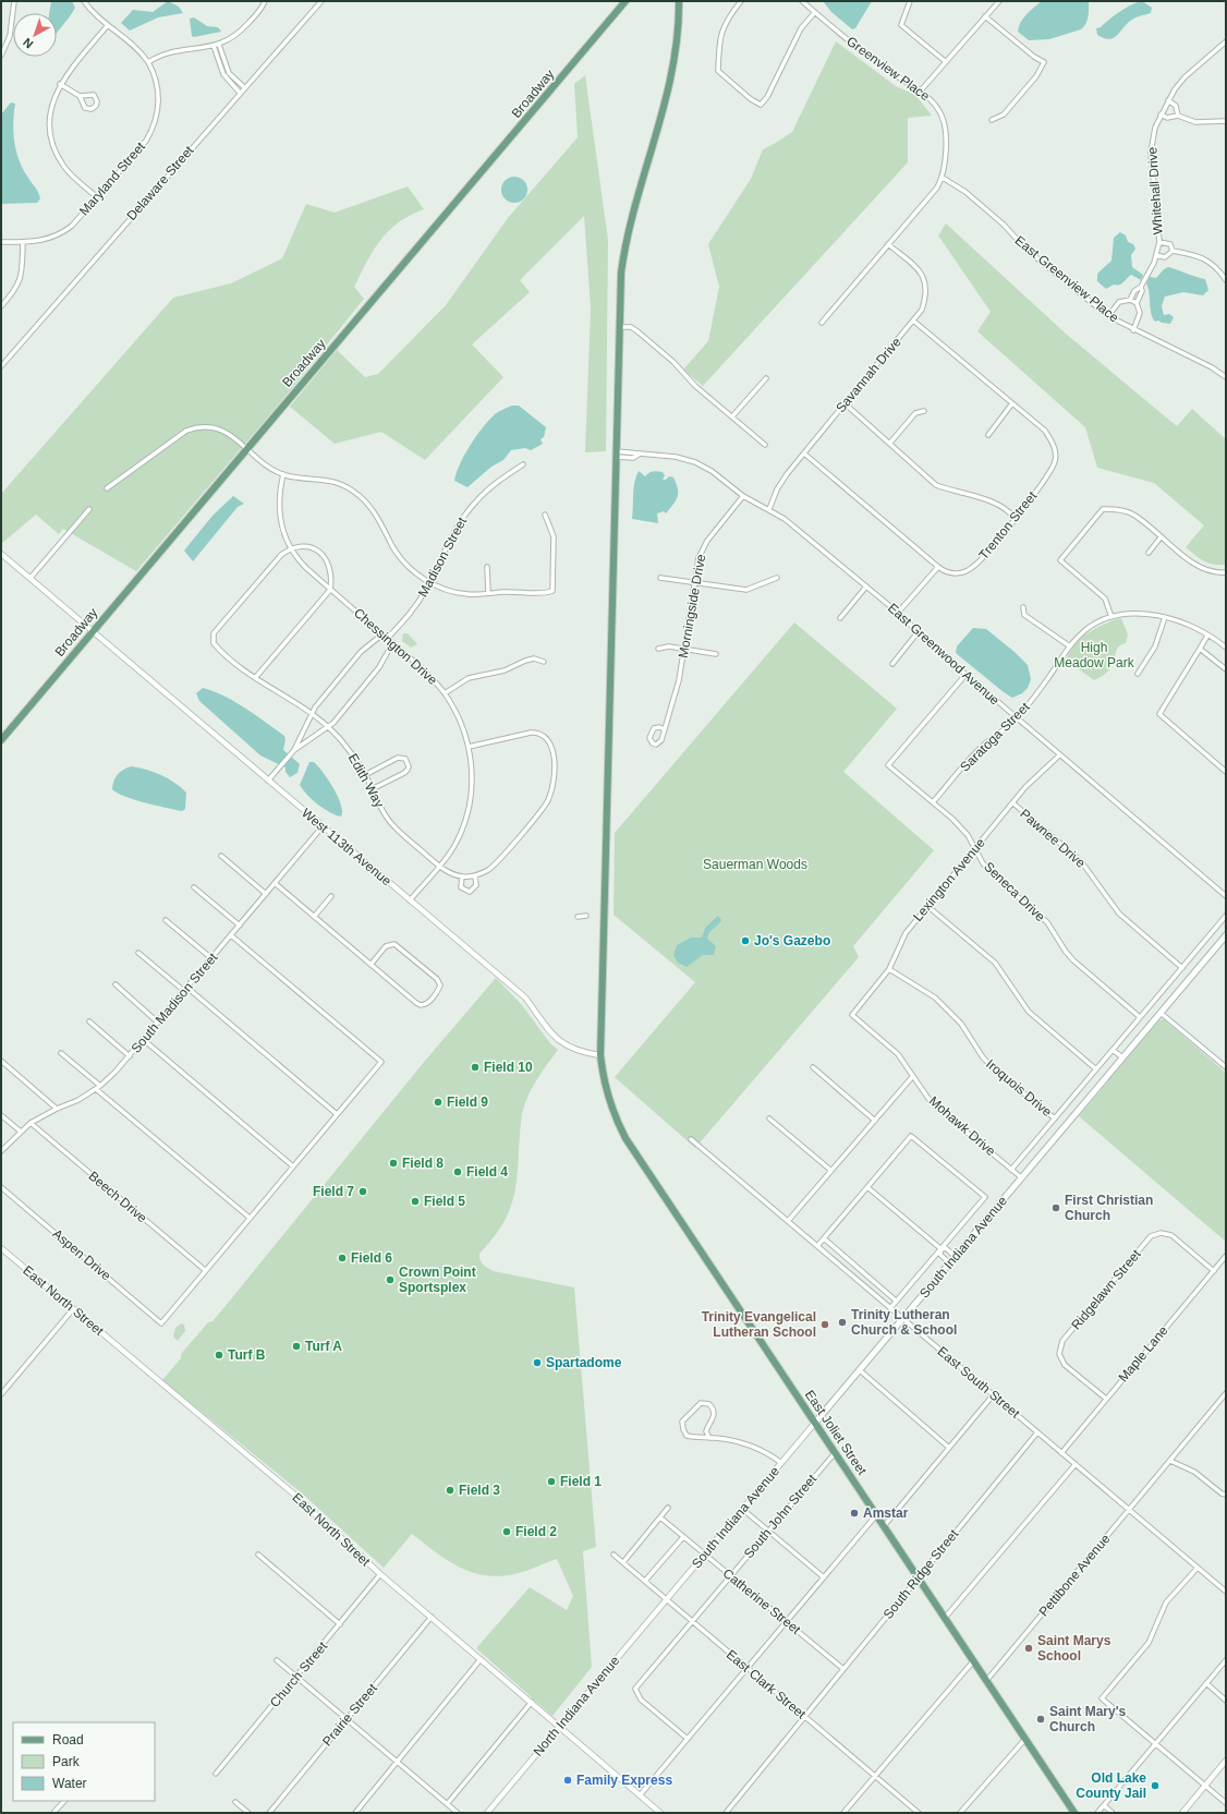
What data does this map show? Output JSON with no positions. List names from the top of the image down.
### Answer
{
  "streets": {
    "main road": ["Broadway", "South Indiana Avenue", "East Joliet Street"],
    "street": [
      "Greenview Place",
      "Maryland Street",
      "Delaware Street",
      "Whitehall Drive",
      "East Greenview Place",
      "Savannah Drive",
      "Trenton Street",
      "Madison Street",
      "Morningside Drive",
      "Chessington Drive",
      "East Greenwood Avenue",
      "Saratoga Street",
      "Edith Way",
      "Pawnee Drive",
      "West 113th Avenue",
      "Lexington Avenue",
      "Seneca Drive",
      "South Madison Street",
      "Iroquois Drive",
      "Mohawk Drive",
      "Beech Drive",
      "Aspen Drive",
      "Ridgelawn Street",
      "East North Street",
      "Maple Lane",
      "East South Street",
      "South John Street",
      "South Ridge Street",
      "Pettibone Avenue",
      "Catherine Street",
      "Church Street",
      "East Clark Street",
      "North Indiana Avenue",
      "Prairie Street"
    ]
  },
  "crossings": [
    ["Greenview Place", "East Greenview Place"],
    ["Broadway", "West 113th Avenue"],
    ["Whitehall Drive", "East Greenview Place"],
    ["Savannah Drive", "East Greenwood Avenue"],
    ["Madison Street", "Chessington Drive"],
    ["Madison Street", "Edith Way"],
    ["Madison Street", "West 113th Avenue"],
    ["Morningside Drive", "East Greenwood Avenue"],
    ["Chessington Drive", "Edith Way"],
    ["Chessington Drive", "West 113th Avenue"],
    ["East Greenwood Avenue", "Saratoga Street"],
    ["East Greenwood Avenue", "Lexington Avenue"],
    ["East Greenwood Avenue", "Seneca Drive"],
    ["East Greenwood Avenue", "East Joliet Street"],
    ["Saratoga Street", "Seneca Drive"],
    ["Pawnee Drive", "Lexington Avenue"],
    ["West 113th Avenue", "South Madison Street"],
    ["West 113th Avenue", "East Joliet Street"],
    ["Lexington Avenue", "Seneca Drive"],
    ["Lexington Avenue", "Iroquois Drive"],
    ["Lexington Avenue", "Mohawk Drive"],
    ["South Madison Street", "Beech Drive"],
    ["Mohawk Drive", "South Indiana Avenue"],
    ["Beech Drive", "Aspen Drive"],
    ["South Indiana Avenue", "East South Street"],
    ["South Indiana Avenue", "East Joliet Street"],
    ["South Indiana Avenue", "Catherine Street"],
    ["South Indiana Avenue", "East Clark Street"],
    ["South Indiana Avenue", "North Indiana Avenue"],
    ["Ridgelawn Street", "Maple Lane"],
    ["East North Street", "Church Street"],
    ["East North Street", "North Indiana Avenue"],
    ["East North Street", "Prairie Street"],
    ["Maple Lane", "East South Street"],
    ["East South Street", "South Ridge Street"],
    ["East South Street", "Pettibone Avenue"],
    ["East Joliet Street", "South John Street"],
    ["East Joliet Street", "South Ridge Street"],
    ["East Joliet Street", "Pettibone Avenue"],
    ["South John Street", "Catherine Street"],
    ["South John Street", "East Clark Street"],
    ["South Ridge Street", "Catherine Street"],
    ["South Ridge Street", "East Clark Street"],
    ["East Clark Street", "North Indiana Avenue"]
  ],
  "parks": ["High Meadow Park", "Sauerman Woods"],
  "places": [
    "Jo's Gazebo",
    "Field 10",
    "Field 9",
    "Field 8",
    "Field 4",
    "Field 7",
    "Field 5",
    "First Christian Church",
    "Field 6",
    "Crown Point Sportsplex",
    "Trinity Lutheran Church & School",
    "Trinity Evangelical Lutheran School",
    "Turf A",
    "Turf B",
    "Spartadome",
    "Field 1",
    "Field 3",
    "Amstar",
    "Field 2",
    "Saint Marys School",
    "Saint Mary's Church",
    "Family Express",
    "Old Lake County Jail"
  ],
  "legend": ["Road", "Park", "Water"],
  "north": "bottom left"
}
